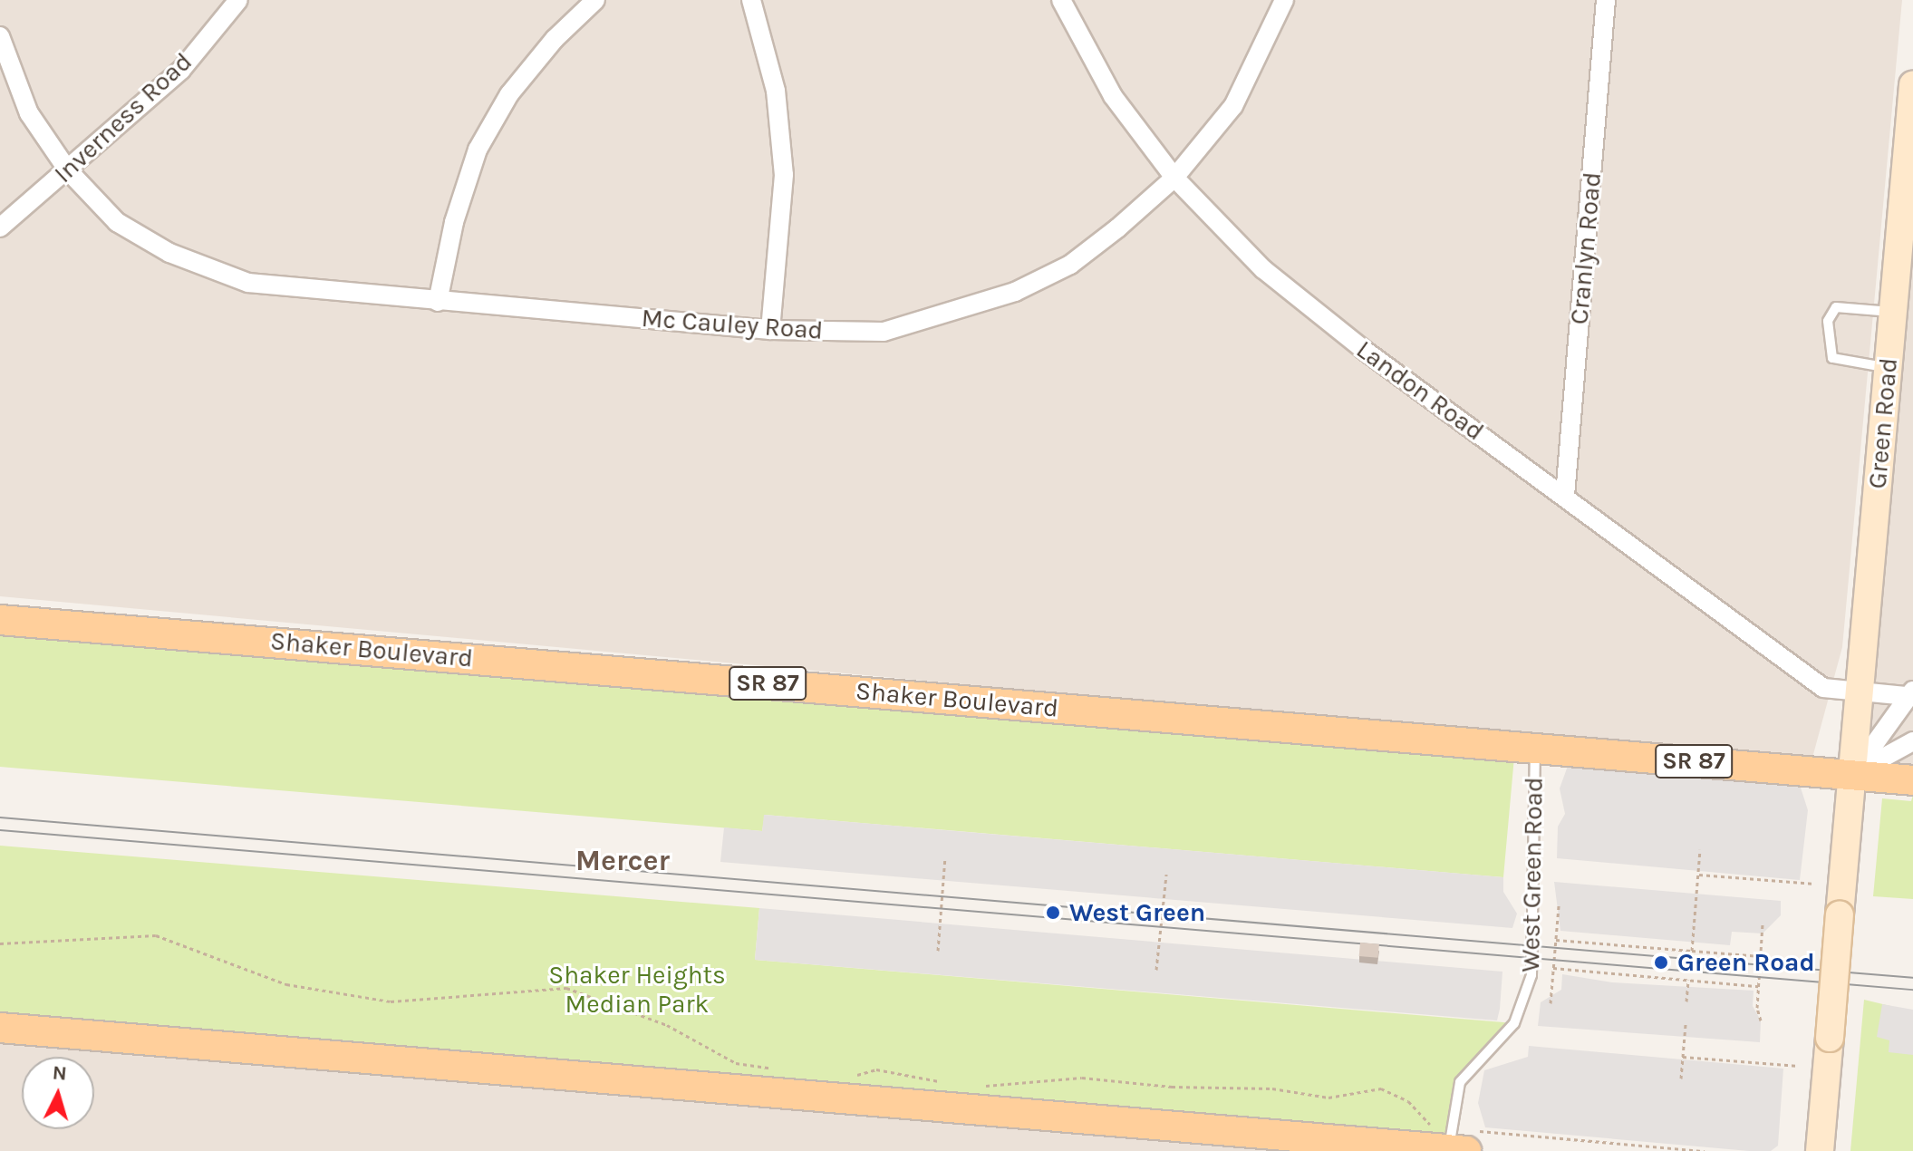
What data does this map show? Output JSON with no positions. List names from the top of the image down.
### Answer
{
  "streets": {
    "main road": ["Green Road", "Shaker Boulevard", "SR 87"],
    "street": [
      "Inverness Road",
      "Cranlyn Road",
      "Mc Cauley Road",
      "Landon Road"
    ],
    "lane": ["West Green Road"]
  },
  "crossings": [
    ["Inverness Road", "Mc Cauley Road"],
    ["Cranlyn Road", "Landon Road"],
    ["Mc Cauley Road", "Landon Road"],
    ["Landon Road", "Green Road"],
    ["Green Road", "Shaker Boulevard"],
    ["Shaker Boulevard", "West Green Road"]
  ],
  "districts": ["Mercer"],
  "parks": ["Shaker Heights Median Park"],
  "places": ["West Green", "Green Road"],
  "north": "top"
}
